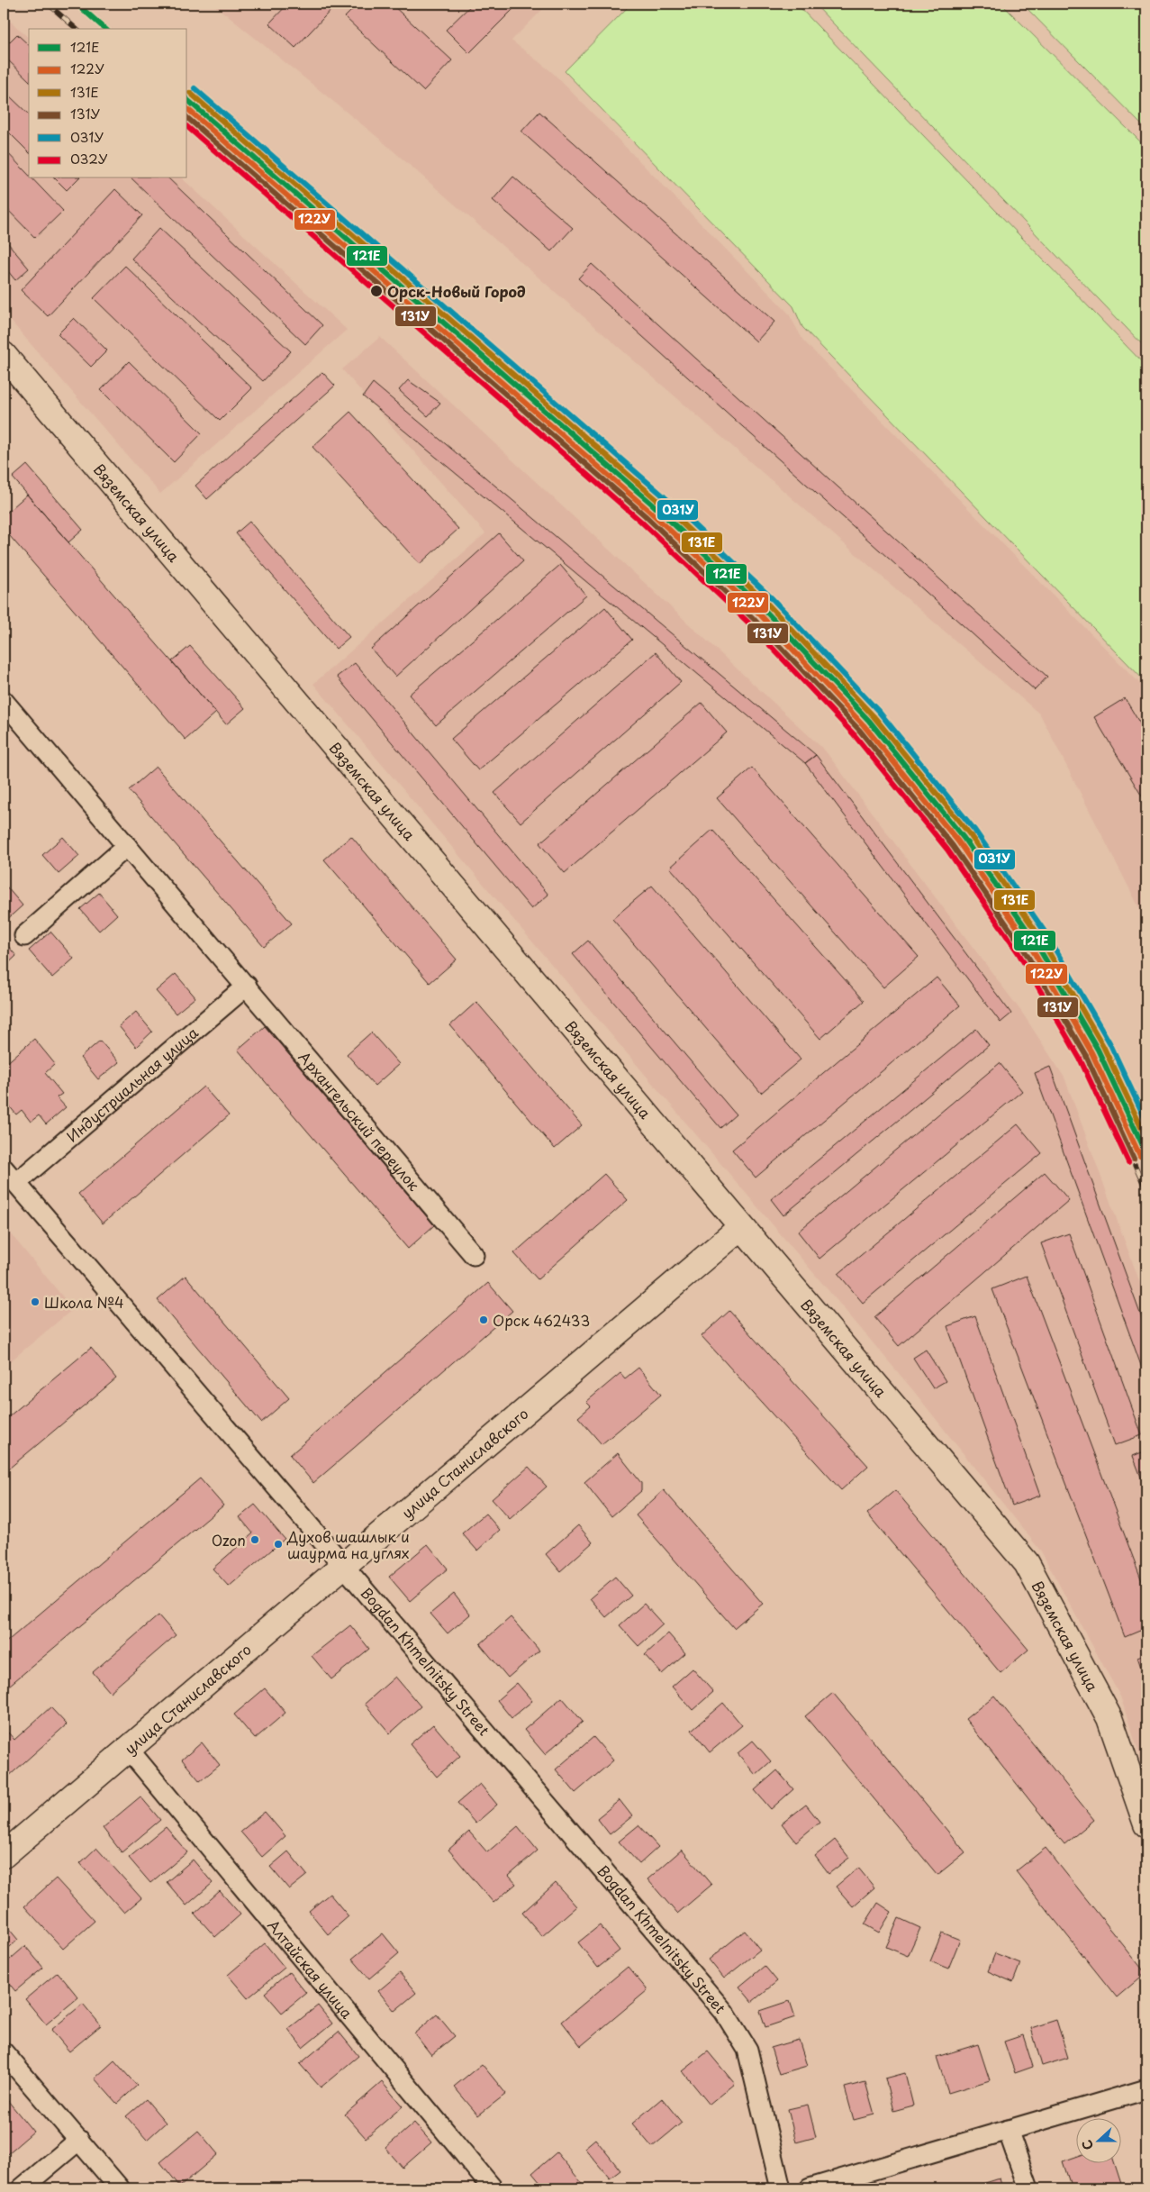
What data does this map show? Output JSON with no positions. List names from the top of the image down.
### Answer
{
  "streets": {
    "main road": ["Вяземская улица", "улица Станиславского"],
    "street": [
      "Индустриальная улица",
      "Архангельский переулок",
      "Bogdan Khmelnitsky Street",
      "Алтайская улица"
    ]
  },
  "crossings": [
    ["Вяземская улица", "улица Станиславского"],
    ["Индустриальная улица", "Архангельский переулок"],
    ["Индустриальная улица", "Bogdan Khmelnitsky Street"],
    ["улица Станиславского", "Bogdan Khmelnitsky Street"],
    ["улица Станиславского", "Алтайская улица"]
  ],
  "places": [
    "Орск-Новый Город",
    "Школа №4",
    "Орск 462433",
    "Ozon",
    "Духов шашлык и шаурма на углях"
  ],
  "lines": [
    "transit line 121Е",
    "transit line 031У",
    "transit line 131Е",
    "transit line 122У",
    "transit line 131У",
    "transit line 032У"
  ],
  "legend": [
    "121Е",
    "122У",
    "131Е",
    "131У",
    "031У",
    "032У"
  ],
  "north": "left"
}
